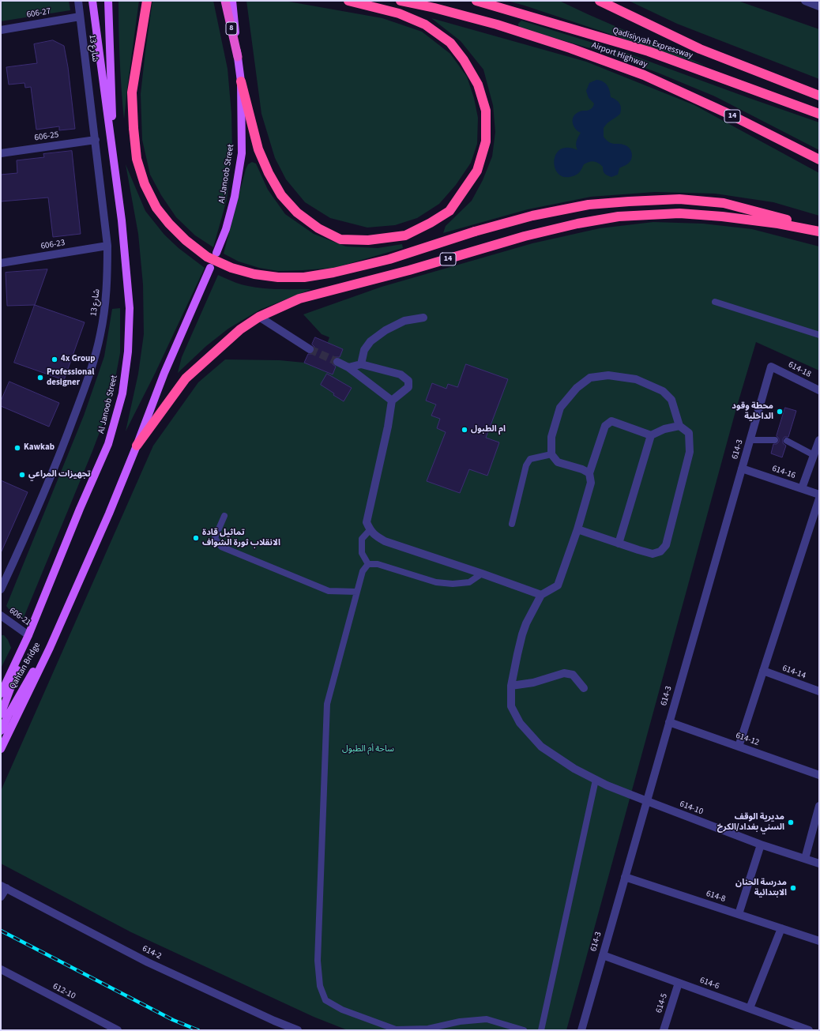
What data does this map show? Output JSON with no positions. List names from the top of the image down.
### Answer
{
  "streets": {
    "highway": [
      "8",
      "Qadisiyyah Expressway",
      "Airport Highway",
      "14"
    ],
    "main road": ["Al Janoob Street", "Qahtan Bridge"],
    "street": [
      "606-27",
      "شارع 13",
      "606-25",
      "606-23",
      "614-18",
      "614-3",
      "614-16",
      "606-21",
      "614-14",
      "614-12",
      "614-10",
      "614-8",
      "614-2",
      "614-6",
      "612-10",
      "614-5"
    ]
  },
  "crossings": [
    ["606-27", "شارع 13"],
    ["8", "Al Janoob Street"],
    ["شارع 13", "606-25"],
    ["شارع 13", "606-23"],
    ["Al Janoob Street", "Qahtan Bridge"],
    ["614-18", "614-3"],
    ["614-3", "614-16"],
    ["614-3", "614-12"],
    ["614-3", "614-10"],
    ["614-3", "614-8"],
    ["614-3", "614-6"],
    ["614-6", "614-5"]
  ],
  "parks": ["ساحة أم الطبول"],
  "places": [
    "4x Group",
    "Professional designer",
    "محطة وقود الداخلية",
    "ام الطبول",
    "Kawkab",
    "تجهيزات المراعي",
    "تماثيل قادة الانقلاب ثورة الشواف",
    "مديرية الوقف السني بغداد/الكرخ",
    "مدرسة الحنان الابتدائية"
  ]
}
